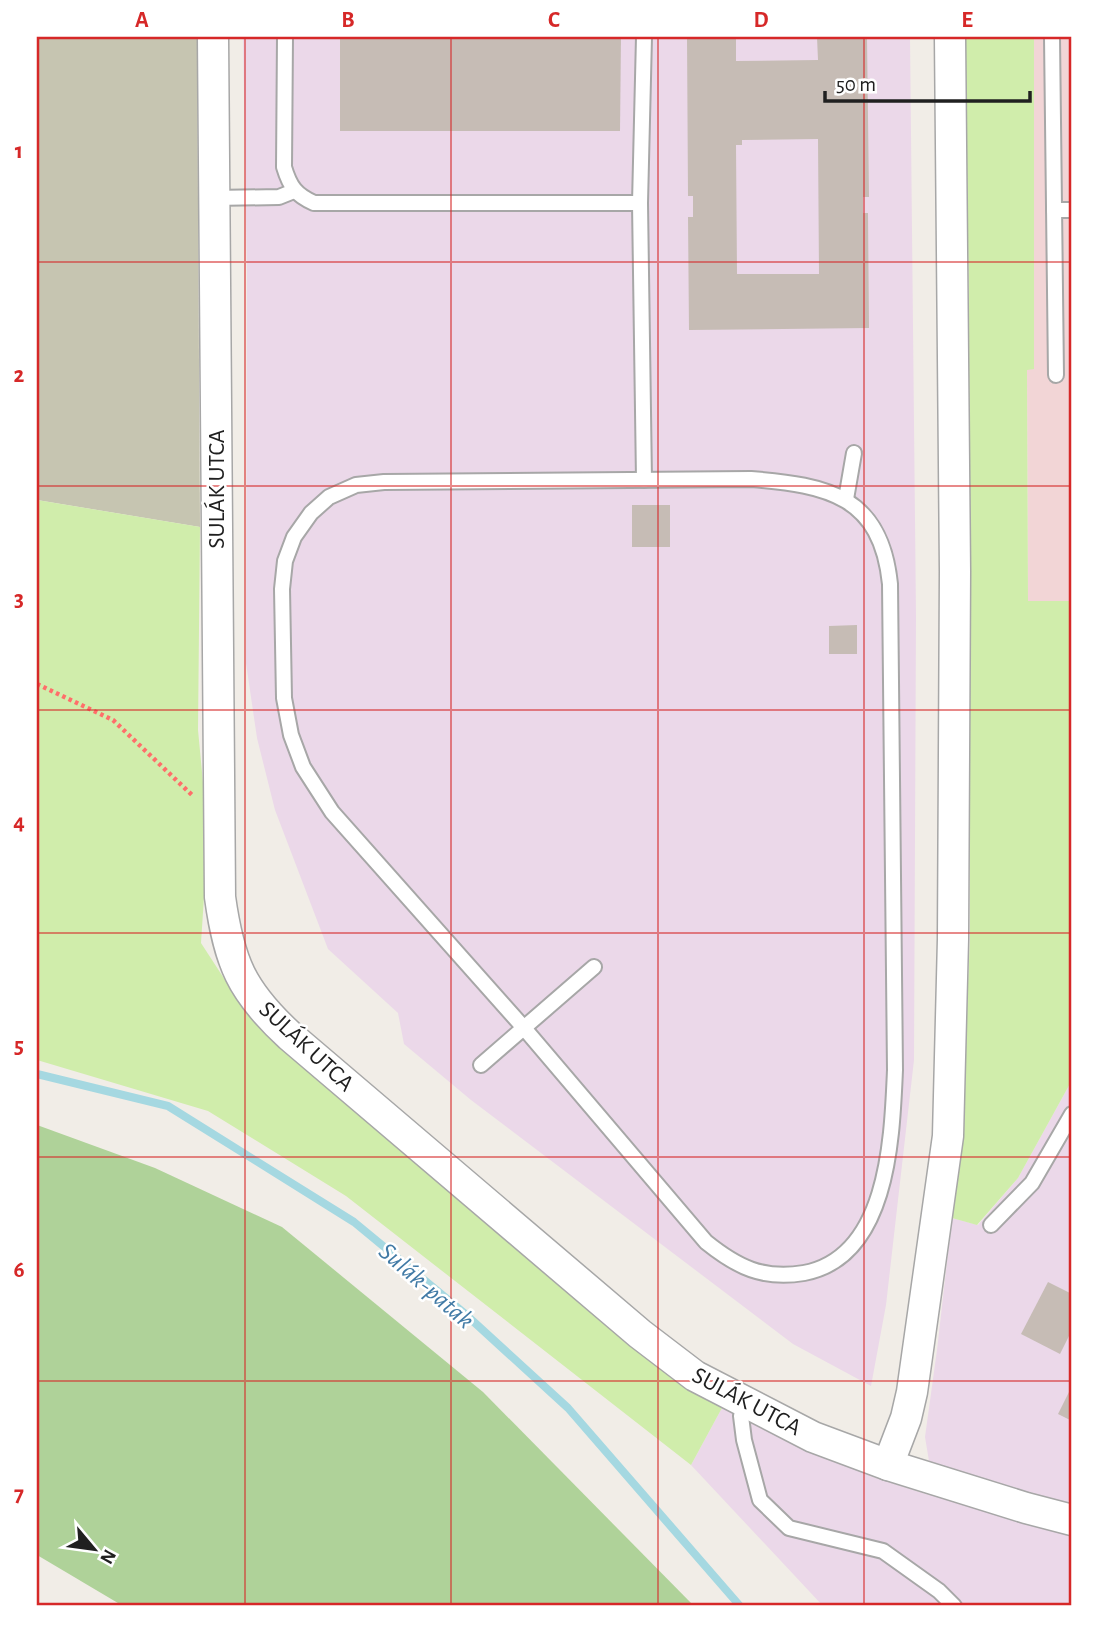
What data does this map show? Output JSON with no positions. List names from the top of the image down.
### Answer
{
  "streets": {
    "street": ["SULÁK UTCA"]
  },
  "water": ["Sulák-patak"],
  "scale_bar": "50 m",
  "north": "bottom right",
  "grid": {
    "columns": [
      "A",
      "B",
      "C",
      "D",
      "E"
    ],
    "rows": [
      "1",
      "2",
      "3",
      "4",
      "5",
      "6",
      "7"
    ]
  }
}
